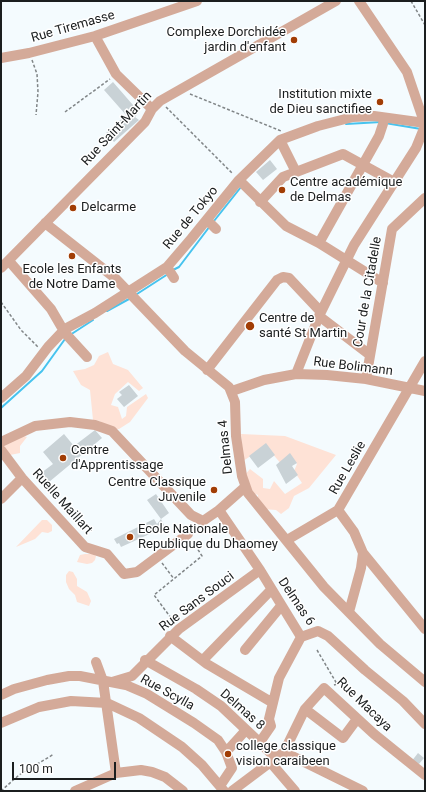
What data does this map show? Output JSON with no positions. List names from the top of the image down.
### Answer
{
  "streets": {
    "street": [
      "Rue Tiremasse",
      "Rue Saint-Martin",
      "Rue de Tokyo",
      "Cour de la Citadelle",
      "Rue Bolimann",
      "Delmas 4",
      "Rue Leslie",
      "Ruelle Maillart",
      "Rue Sans Souci",
      "Delmas 6",
      "Rue Scylla",
      "Rue Macaya",
      "Delmas 8"
    ]
  },
  "crossings": [
    ["Cour de la Citadelle", "Rue Bolimann"],
    ["Rue Bolimann", "Delmas 4"],
    ["Rue Bolimann", "Rue Leslie"],
    ["Delmas 4", "Rue Leslie"],
    ["Rue Sans Souci", "Delmas 6"],
    ["Rue Sans Souci", "Rue Scylla"],
    ["Rue Sans Souci", "Delmas 8"]
  ],
  "places": [
    "Complexe Dorchidée jardin d'enfant",
    "Institution mixte de Dieu sanctifiee",
    "Centre académique de Delmas",
    "Delcarme",
    "Ecole les Enfants de Notre Dame",
    "Centre de santé St Martin",
    "Centre d'Apprentissage",
    "Centre Classique Juvenile",
    "Ecole Nationale Republique du Dhaomey",
    "college classique vision caraibeen"
  ],
  "scale_bar": "100 m"
}
